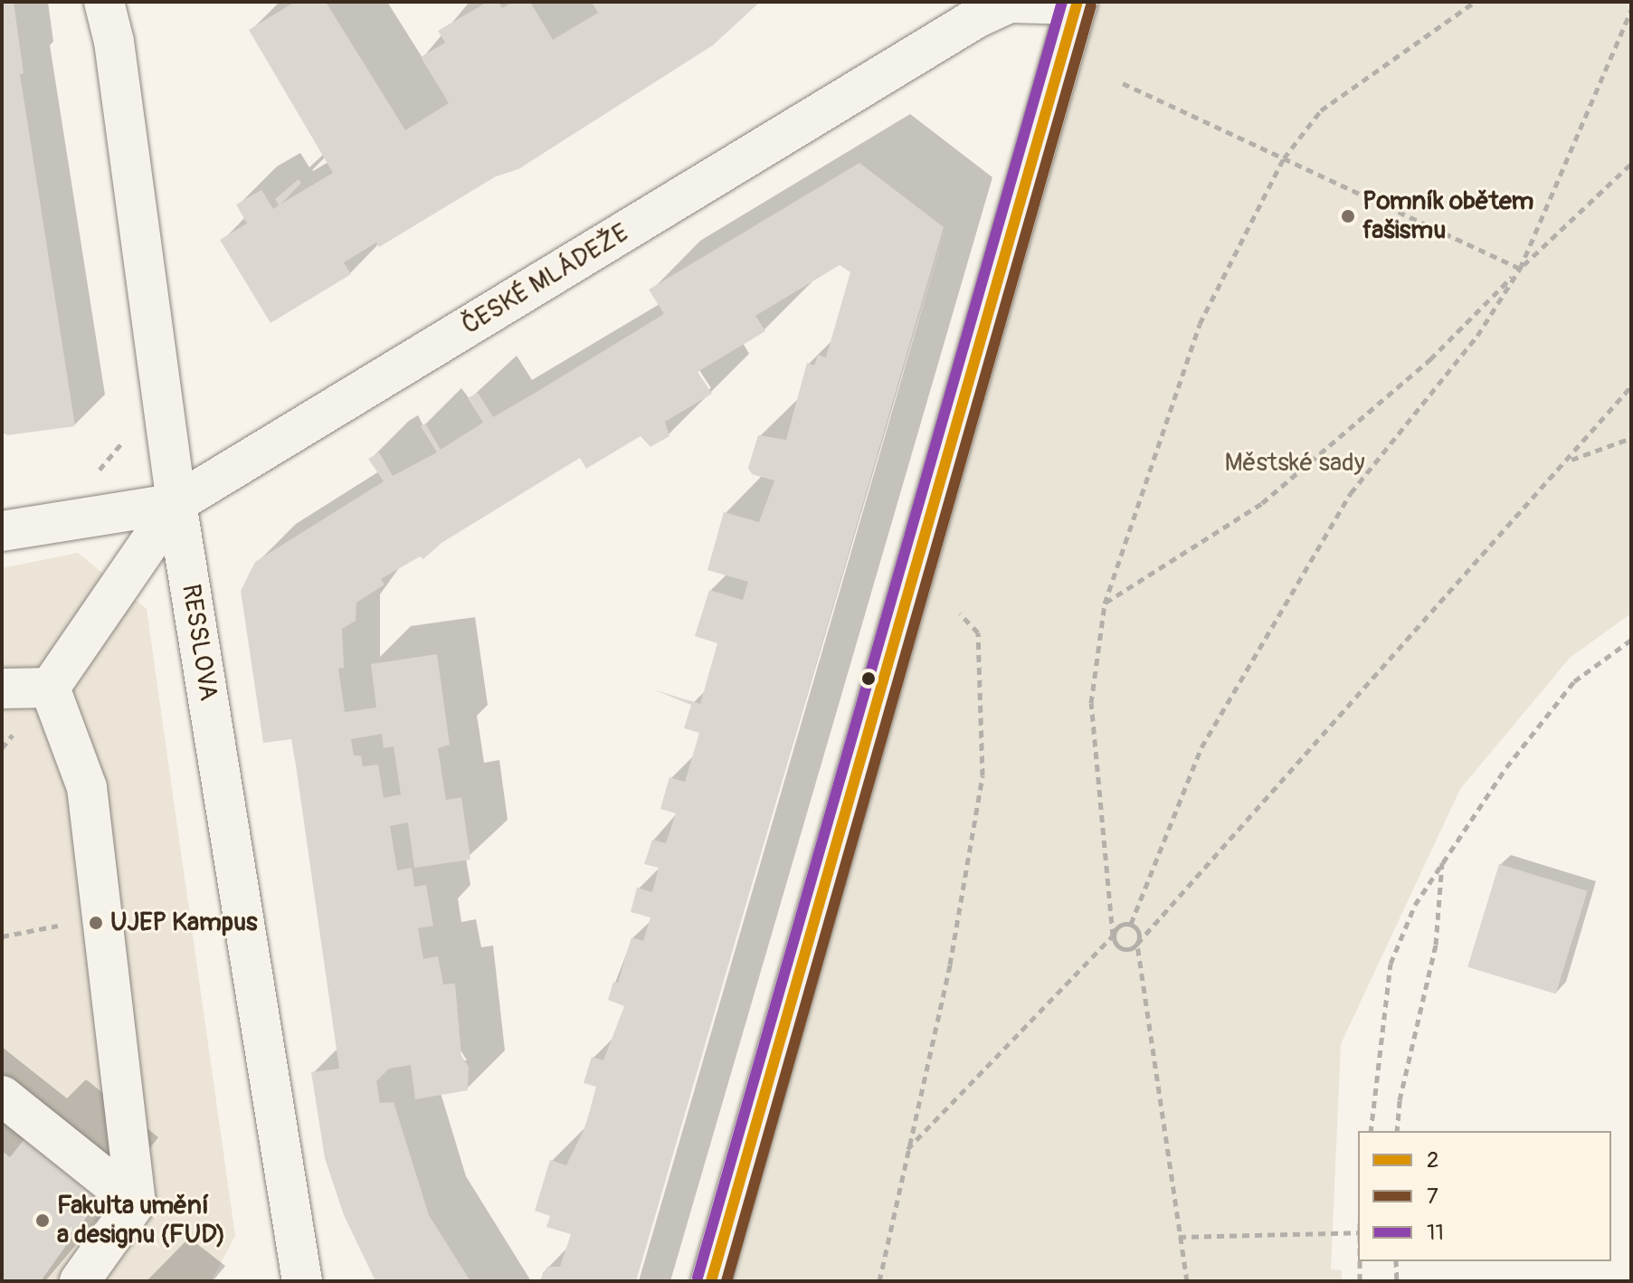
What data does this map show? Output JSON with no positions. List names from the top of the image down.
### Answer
{
  "streets": {
    "street": ["ČESKÉ MLÁDEŽE", "RESSLOVA"]
  },
  "crossings": [
    ["ČESKÉ MLÁDEŽE", "RESSLOVA"]
  ],
  "parks": ["Městské sady"],
  "places": ["Pomník obětem fašismu", "UJEP Kampus", "Fakulta umění a designu (FUD)"],
  "lines": ["transit line 2", "transit line 11", "transit line 7"],
  "legend": ["2", "7", "11"]
}
